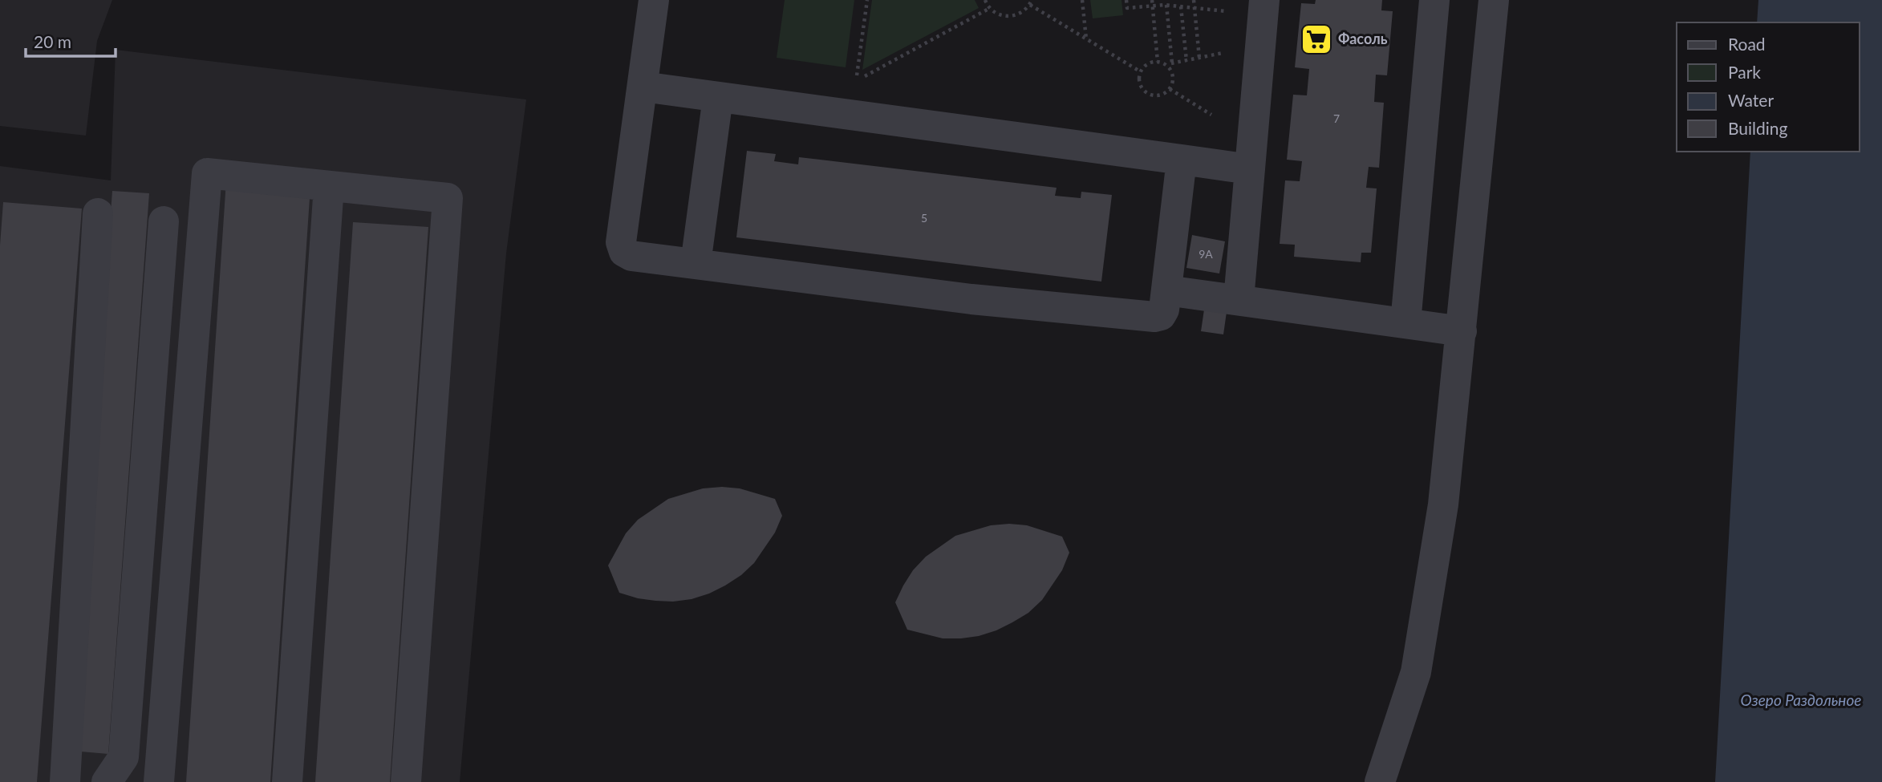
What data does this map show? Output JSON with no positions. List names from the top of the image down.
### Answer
{
  "water": ["Озеро Раздольное"],
  "places": {
    "supermarket": ["Фасоль"]
  },
  "house_numbers": ["7", "5", "9А"],
  "legend": [
    "Road",
    "Park",
    "Water",
    "Building"
  ],
  "scale_bar": "20 m"
}
